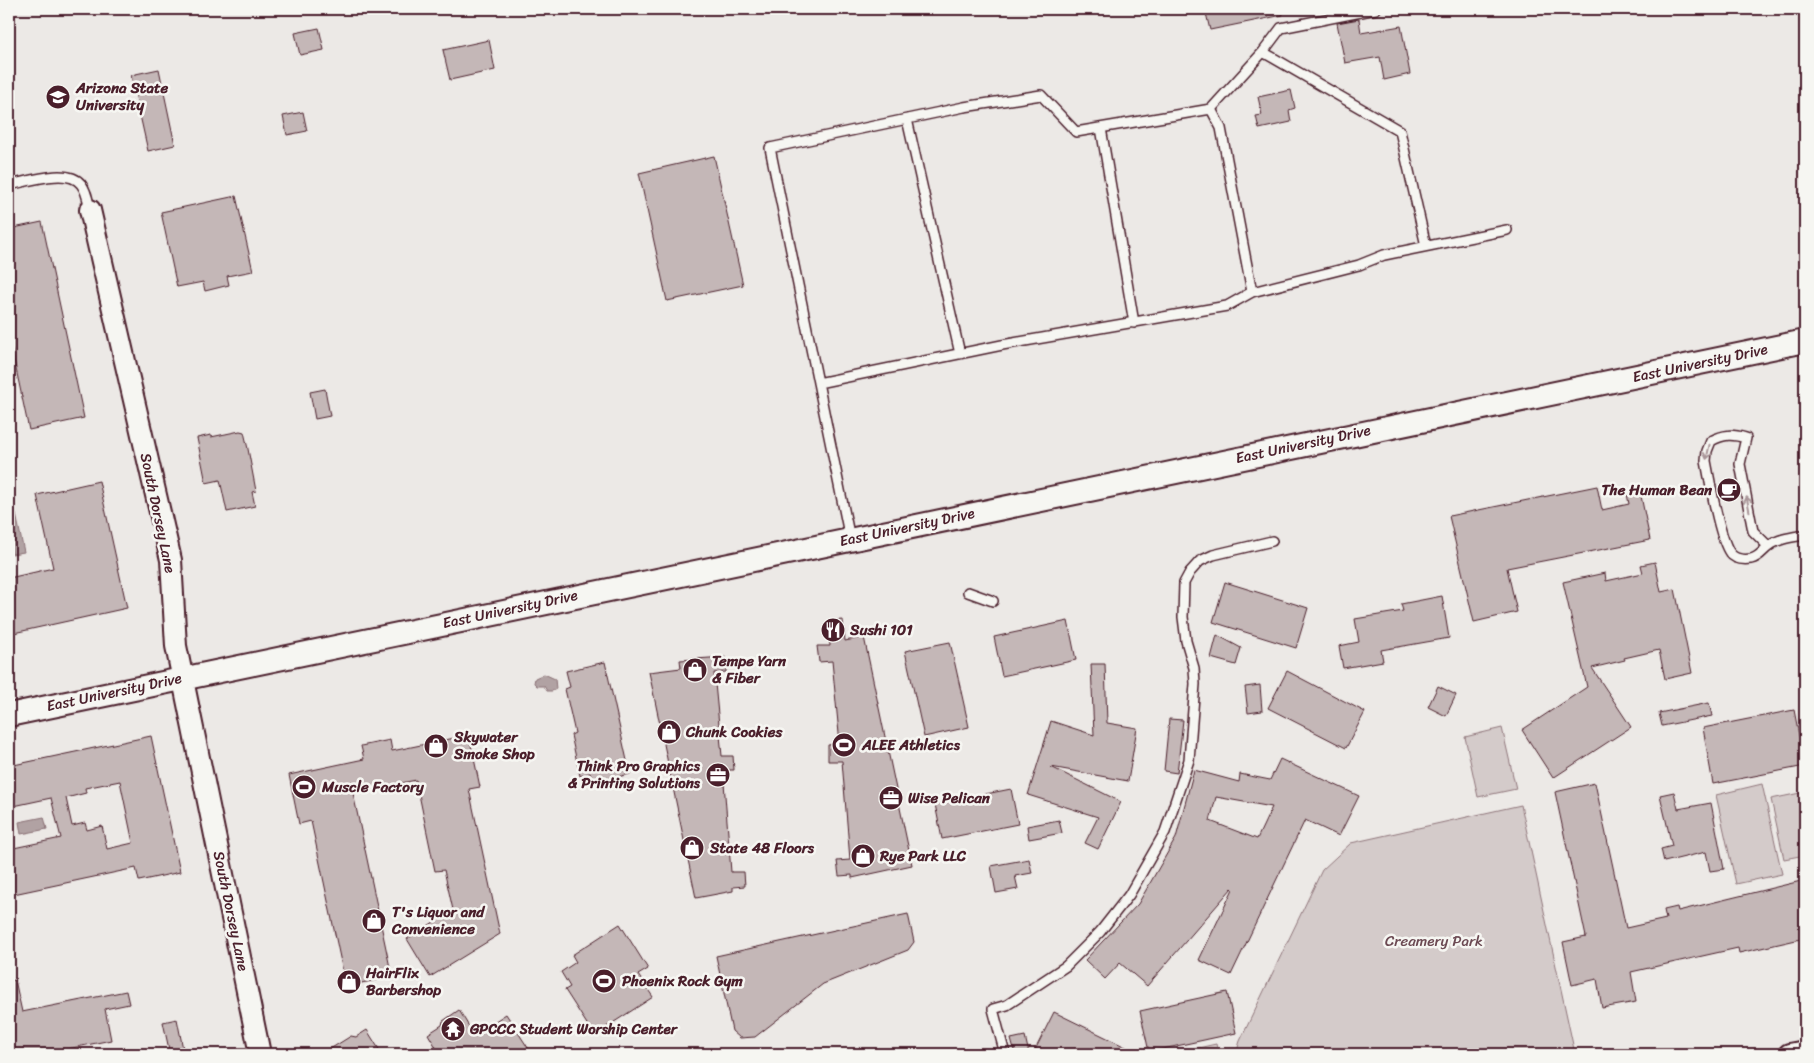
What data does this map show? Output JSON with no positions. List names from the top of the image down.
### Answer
{
  "streets": {
    "main road": ["East University Drive"],
    "street": ["South Dorsey Lane"]
  },
  "crossings": [
    ["East University Drive", "South Dorsey Lane"]
  ],
  "parks": ["Creamery Park"],
  "places": {
    "school or university": ["Arizona State University"],
    "cafe": ["The Human Bean"],
    "restaurant": ["Sushi 101"],
    "shop": [
      "Tempe Yarn & Fiber",
      "Chunk Cookies",
      "Skywater Smoke Shop",
      "State 48 Floors",
      "Rye Park LLC",
      "T's Liquor and Convenience",
      "HairFlix Barbershop"
    ],
    "sports": ["ALEE Athletics", "Muscle Factory", "Phoenix Rock Gym"],
    "office": ["Think Pro Graphics & Printing Solutions", "Wise Pelican"],
    "temple": ["GPCCC Student Worship Center"]
  }
}
